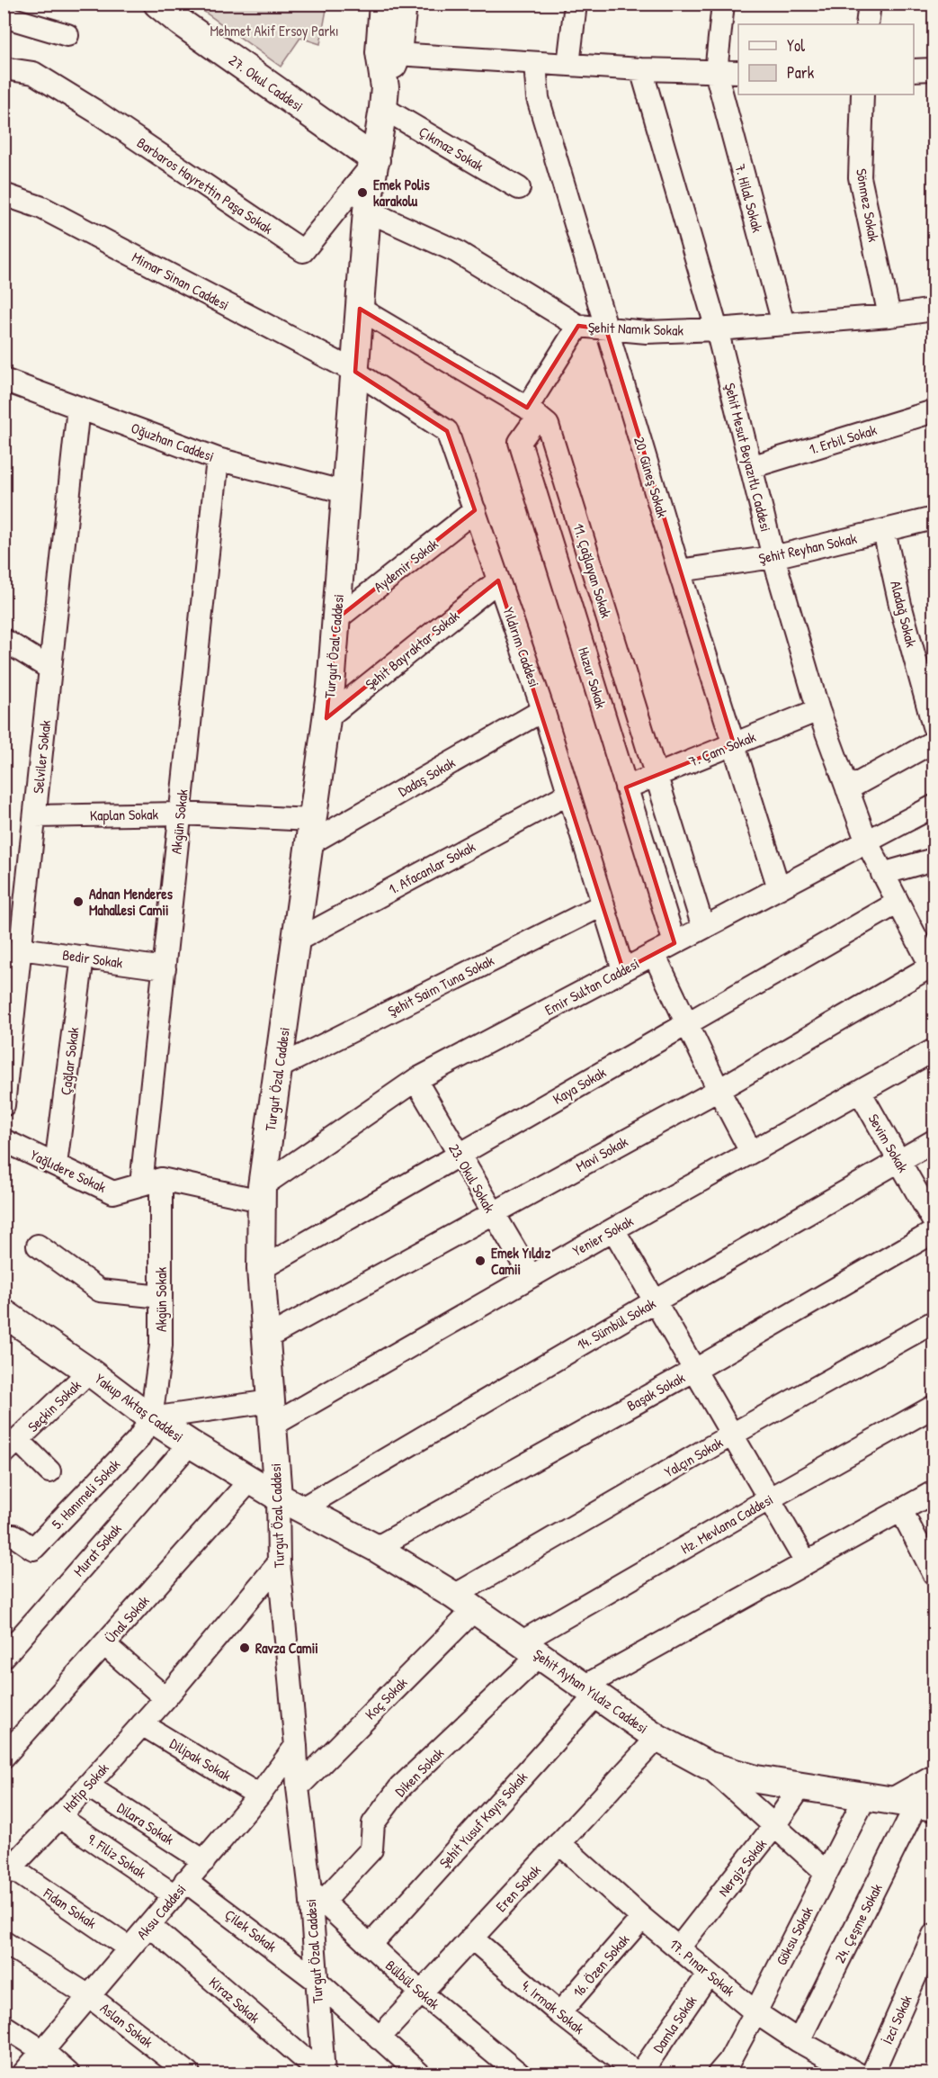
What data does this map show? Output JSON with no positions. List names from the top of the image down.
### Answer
{
  "streets": {
    "main road": [
      "27. Okul Caddesi",
      "Turgut Özal Caddesi",
      "Yakup Aktaş Caddesi",
      "Şehit Ayhan Yıldız Caddesi"
    ],
    "street": [
      "Çıkmaz Sokak",
      "Barbaros Hayrettin Paşa Sokak",
      "7. Hilal Sokak",
      "Sönmez Sokak",
      "Mimar Sinan Caddesi",
      "Şehit Namık Sokak",
      "1. Erbil Sokak",
      "Oğuzhan Caddesi",
      "Şehit Mesut Beyazıtlı Caddesi",
      "20. Güneş Sokak",
      "Şehit Reyhan Sokak",
      "Aydemir Sokak",
      "11. Çağlayan Sokak",
      "Aladağ Sokak",
      "Yıldırım Caddesi",
      "Şehit Bayraktar Sokak",
      "Huzur Sokak",
      "7. Çam Sokak",
      "Selviler Sokak",
      "Dadaş Sokak",
      "Kaplan Sokak",
      "Akgün Sokak",
      "1. Afacanlar Sokak",
      "Bedir Sokak",
      "Şehit Saim Tuna Sokak",
      "Emir Sultan Caddesi",
      "Çağlar Sokak",
      "Kaya Sokak",
      "Sevim Sokak",
      "Mavi Sokak",
      "Yağlıdere Sokak",
      "23. Okul Sokak",
      "Yenier Sokak",
      "14. Sümbül Sokak",
      "Başak Sokak",
      "Seçkin Sokak",
      "Yalçın Sokak",
      "5. Hanımeli Sokak",
      "Hz. Mevlana Caddesi",
      "Murat Sokak",
      "Ünal Sokak",
      "Koç Sokak",
      "Dilipak Sokak",
      "Diken Sokak",
      "Hatip Sokak",
      "Şehit Yusuf Kayış Sokak",
      "Dilara Sokak",
      "9. Filiz Sokak",
      "Nergiz Sokak",
      "Eren Sokak",
      "Fidan Sokak",
      "Aksu Caddesi",
      "24. Çeşme Sokak",
      "Çilek Sokak",
      "Göksu Sokak",
      "16. Özen Sokak",
      "17. Pınar Sokak",
      "Bülbül Sokak",
      "Kiraz Sokak",
      "4. Irmak Sokak",
      "İzci Sokak",
      "Damla Sokak",
      "Aslan Sokak"
    ]
  },
  "crossings": [
    ["27. Okul Caddesi", "Barbaros Hayrettin Paşa Sokak"],
    ["27. Okul Caddesi", "Turgut Özal Caddesi"],
    ["Çıkmaz Sokak", "Turgut Özal Caddesi"],
    ["Barbaros Hayrettin Paşa Sokak", "Turgut Özal Caddesi"],
    ["7. Hilal Sokak", "Şehit Namık Sokak"],
    ["Sönmez Sokak", "Şehit Namık Sokak"],
    ["Mimar Sinan Caddesi", "Turgut Özal Caddesi"],
    ["Mimar Sinan Caddesi", "Yıldırım Caddesi"],
    ["Şehit Namık Sokak", "Şehit Mesut Beyazıtlı Caddesi"],
    ["Şehit Namık Sokak", "20. Güneş Sokak"],
    ["Şehit Namık Sokak", "Turgut Özal Caddesi"],
    ["1. Erbil Sokak", "Şehit Mesut Beyazıtlı Caddesi"],
    ["Oğuzhan Caddesi", "Turgut Özal Caddesi"],
    ["Oğuzhan Caddesi", "Selviler Sokak"],
    ["Oğuzhan Caddesi", "Akgün Sokak"],
    ["Şehit Mesut Beyazıtlı Caddesi", "Şehit Reyhan Sokak"],
    ["Şehit Mesut Beyazıtlı Caddesi", "7. Çam Sokak"],
    ["Şehit Mesut Beyazıtlı Caddesi", "Emir Sultan Caddesi"],
    ["Şehit Mesut Beyazıtlı Caddesi", "Kaya Sokak"],
    ["Şehit Mesut Beyazıtlı Caddesi", "Mavi Sokak"],
    ["20. Güneş Sokak", "Şehit Reyhan Sokak"],
    ["20. Güneş Sokak", "7. Çam Sokak"],
    ["20. Güneş Sokak", "Emir Sultan Caddesi"],
    ["Şehit Reyhan Sokak", "Aladağ Sokak"],
    ["Aydemir Sokak", "Turgut Özal Caddesi"],
    ["Aydemir Sokak", "Yıldırım Caddesi"],
    ["11. Çağlayan Sokak", "Turgut Özal Caddesi"],
    ["11. Çağlayan Sokak", "Huzur Sokak"],
    ["11. Çağlayan Sokak", "7. Çam Sokak"],
    ["11. Çağlayan Sokak", "Emir Sultan Caddesi"],
    ["Turgut Özal Caddesi", "Yıldırım Caddesi"],
    ["Turgut Özal Caddesi", "Şehit Bayraktar Sokak"],
    ["Turgut Özal Caddesi", "Dadaş Sokak"],
    ["Turgut Özal Caddesi", "Kaplan Sokak"],
    ["Turgut Özal Caddesi", "1. Afacanlar Sokak"],
    ["Turgut Özal Caddesi", "Şehit Saim Tuna Sokak"],
    ["Turgut Özal Caddesi", "Emir Sultan Caddesi"],
    ["Turgut Özal Caddesi", "Kaya Sokak"],
    ["Turgut Özal Caddesi", "Mavi Sokak"],
    ["Turgut Özal Caddesi", "Yağlıdere Sokak"],
    ["Turgut Özal Caddesi", "Yenier Sokak"],
    ["Turgut Özal Caddesi", "14. Sümbül Sokak"],
    ["Turgut Özal Caddesi", "Yakup Aktaş Caddesi"],
    ["Turgut Özal Caddesi", "Şehit Ayhan Yıldız Caddesi"],
    ["Turgut Özal Caddesi", "Koç Sokak"],
    ["Turgut Özal Caddesi", "Diken Sokak"],
    ["Turgut Özal Caddesi", "Hatip Sokak"],
    ["Turgut Özal Caddesi", "Aksu Caddesi"],
    ["Turgut Özal Caddesi", "Çilek Sokak"],
    ["Turgut Özal Caddesi", "Bülbül Sokak"],
    ["Turgut Özal Caddesi", "Kiraz Sokak"],
    ["Yıldırım Caddesi", "Şehit Bayraktar Sokak"],
    ["Yıldırım Caddesi", "Dadaş Sokak"],
    ["Yıldırım Caddesi", "1. Afacanlar Sokak"],
    ["Yıldırım Caddesi", "Şehit Saim Tuna Sokak"],
    ["Yıldırım Caddesi", "Emir Sultan Caddesi"],
    ["Huzur Sokak", "7. Çam Sokak"],
    ["Huzur Sokak", "Emir Sultan Caddesi"],
    ["Selviler Sokak", "Kaplan Sokak"],
    ["Selviler Sokak", "Bedir Sokak"],
    ["Dadaş Sokak", "Kaplan Sokak"],
    ["Kaplan Sokak", "Akgün Sokak"],
    ["Akgün Sokak", "Bedir Sokak"],
    ["Akgün Sokak", "Yağlıdere Sokak"],
    ["Akgün Sokak", "Yakup Aktaş Caddesi"],
    ["Akgün Sokak", "5. Hanımeli Sokak"],
    ["Bedir Sokak", "Çağlar Sokak"],
    ["Emir Sultan Caddesi", "Yağlıdere Sokak"],
    ["Emir Sultan Caddesi", "23. Okul Sokak"],
    ["Çağlar Sokak", "Yağlıdere Sokak"],
    ["Kaya Sokak", "23. Okul Sokak"],
    ["Sevim Sokak", "Yenier Sokak"],
    ["Sevim Sokak", "14. Sümbül Sokak"],
    ["Mavi Sokak", "23. Okul Sokak"],
    ["23. Okul Sokak", "Yenier Sokak"],
    ["14. Sümbül Sokak", "Yakup Aktaş Caddesi"],
    ["14. Sümbül Sokak", "Şehit Ayhan Yıldız Caddesi"],
    ["Başak Sokak", "Şehit Ayhan Yıldız Caddesi"],
    ["Seçkin Sokak", "Yakup Aktaş Caddesi"],
    ["Yakup Aktaş Caddesi", "5. Hanımeli Sokak"],
    ["Yakup Aktaş Caddesi", "Murat Sokak"],
    ["Yakup Aktaş Caddesi", "Ünal Sokak"],
    ["Yakup Aktaş Caddesi", "Şehit Ayhan Yıldız Caddesi"],
    ["Yalçın Sokak", "Şehit Ayhan Yıldız Caddesi"],
    ["Yalçın Sokak", "Koç Sokak"],
    ["Hz. Mevlana Caddesi", "Şehit Ayhan Yıldız Caddesi"],
    ["Hz. Mevlana Caddesi", "Diken Sokak"],
    ["Şehit Ayhan Yıldız Caddesi", "Koç Sokak"],
    ["Şehit Ayhan Yıldız Caddesi", "Diken Sokak"],
    ["Şehit Ayhan Yıldız Caddesi", "Şehit Yusuf Kayış Sokak"],
    ["Şehit Ayhan Yıldız Caddesi", "Nergiz Sokak"],
    ["Şehit Ayhan Yıldız Caddesi", "Eren Sokak"],
    ["Şehit Ayhan Yıldız Caddesi", "24. Çeşme Sokak"],
    ["Şehit Ayhan Yıldız Caddesi", "Göksu Sokak"],
    ["Dilipak Sokak", "Hatip Sokak"],
    ["Dilipak Sokak", "Aksu Caddesi"],
    ["Diken Sokak", "Bülbül Sokak"],
    ["Hatip Sokak", "Dilara Sokak"],
    ["Hatip Sokak", "9. Filiz Sokak"],
    ["Hatip Sokak", "Fidan Sokak"],
    ["Şehit Yusuf Kayış Sokak", "Bülbül Sokak"],
    ["Dilara Sokak", "Aksu Caddesi"],
    ["9. Filiz Sokak", "Aksu Caddesi"],
    ["9. Filiz Sokak", "Çilek Sokak"],
    ["Nergiz Sokak", "17. Pınar Sokak"],
    ["Eren Sokak", "Çilek Sokak"],
    ["Eren Sokak", "17. Pınar Sokak"],
    ["Eren Sokak", "Bülbül Sokak"],
    ["Eren Sokak", "4. Irmak Sokak"],
    ["Fidan Sokak", "Aksu Caddesi"],
    ["Aksu Caddesi", "Çilek Sokak"],
    ["Aksu Caddesi", "Kiraz Sokak"],
    ["Aksu Caddesi", "Aslan Sokak"],
    ["24. Çeşme Sokak", "17. Pınar Sokak"],
    ["Göksu Sokak", "17. Pınar Sokak"],
    ["16. Özen Sokak", "17. Pınar Sokak"],
    ["16. Özen Sokak", "4. Irmak Sokak"],
    ["17. Pınar Sokak", "Damla Sokak"],
    ["4. Irmak Sokak", "Damla Sokak"]
  ],
  "parks": ["Mehmet Akif Ersoy Parkı"],
  "places": [
    "Emek Polis karakolu",
    "Adnan Menderes Mahallesi Camii",
    "Emek Yıldız Camii",
    "Ravza Camii"
  ],
  "legend": ["Yol", "Park"]
}
